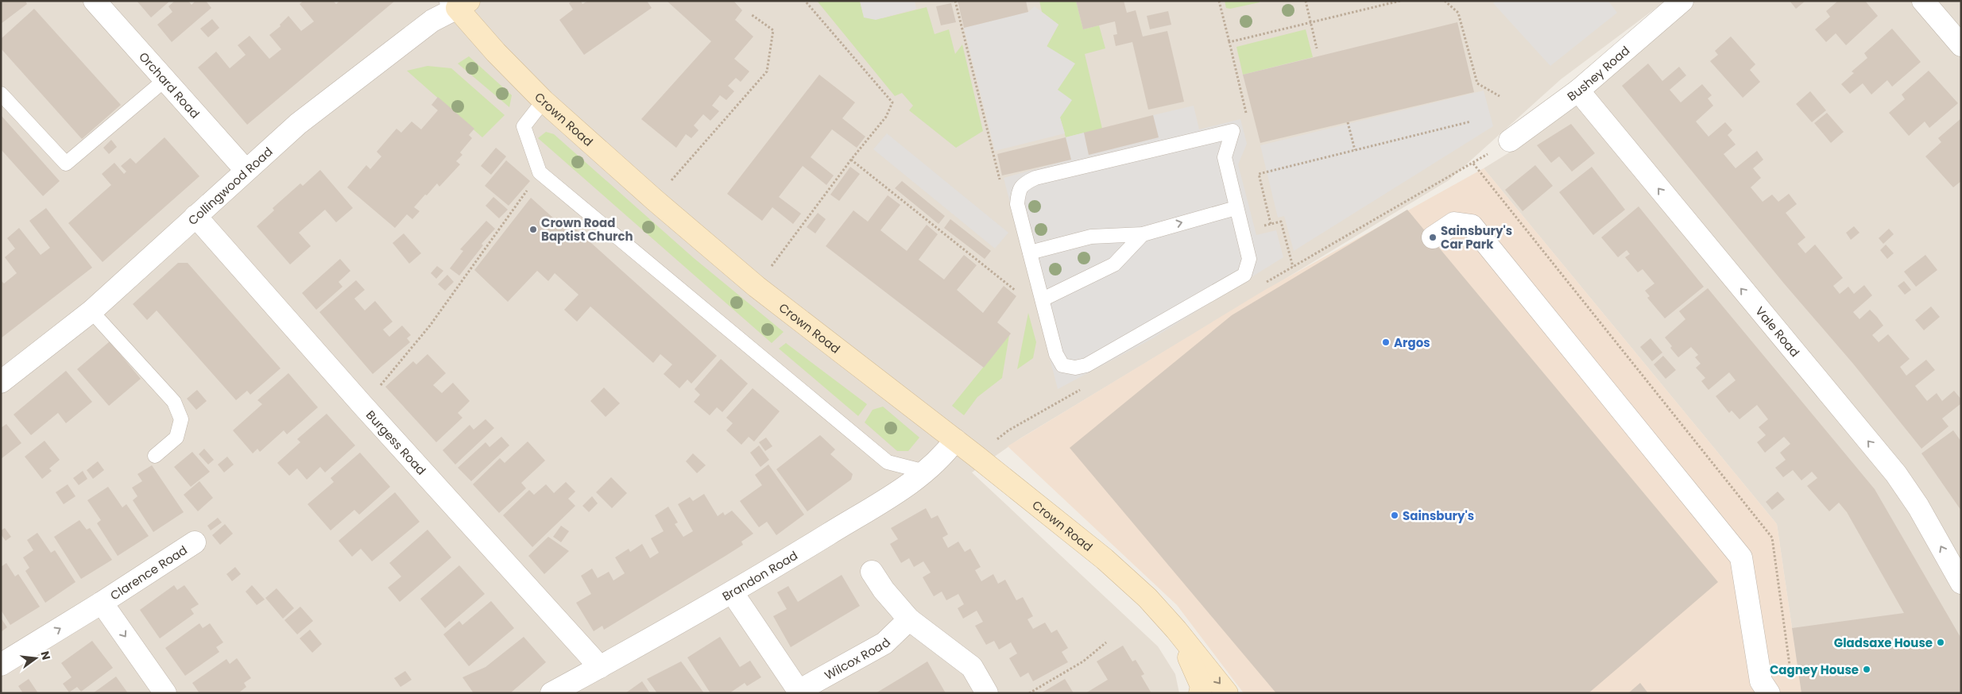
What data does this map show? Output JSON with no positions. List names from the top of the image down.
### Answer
{
  "streets": {
    "street": [
      "Bushey Road",
      "Orchard Road",
      "Crown Road",
      "Collingwood Road",
      "Vale Road",
      "Burgess Road",
      "Clarence Road",
      "Brandon Road",
      "Wilcox Road"
    ]
  },
  "crossings": [
    ["Bushey Road", "Vale Road"],
    ["Orchard Road", "Collingwood Road"],
    ["Crown Road", "Collingwood Road"],
    ["Crown Road", "Brandon Road"],
    ["Collingwood Road", "Burgess Road"],
    ["Burgess Road", "Brandon Road"],
    ["Brandon Road", "Wilcox Road"]
  ],
  "places": [
    "Crown Road Baptist Church",
    "Sainsbury's Car Park",
    "Argos",
    "Sainsbury's",
    "Gladsaxe House",
    "Cagney House"
  ],
  "north": "right"
}
